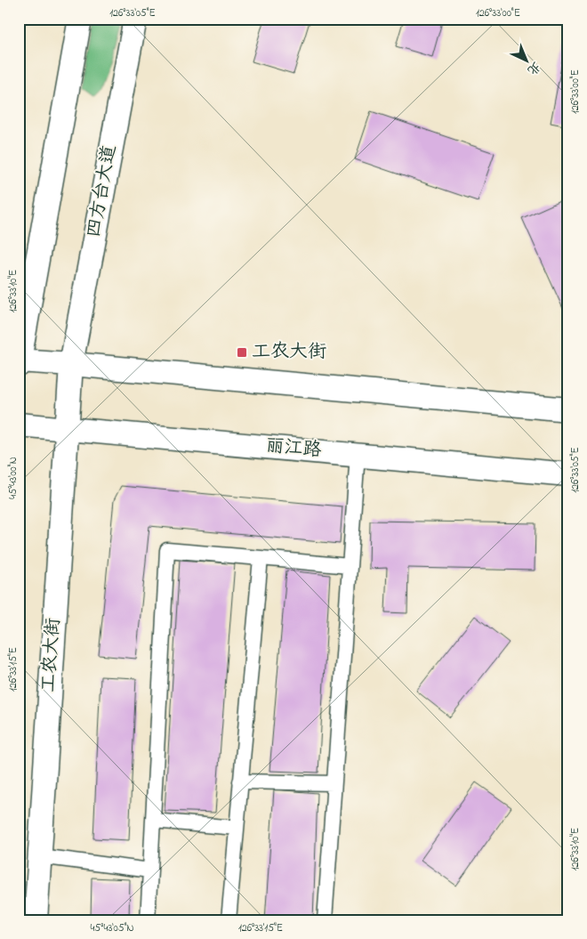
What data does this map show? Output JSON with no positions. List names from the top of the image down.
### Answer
{
  "streets": {
    "main road": ["四方台大道", "丽江路", "工农大街"]
  },
  "crossings": [
    ["四方台大道", "工农大街"],
    ["丽江路", "工农大街"]
  ],
  "places": {
    "transit": ["工农大街"]
  },
  "north": "bottom right",
  "coordinates": [
    "126°33'05\"E",
    "126°33'00\"E",
    "126°33'10\"E",
    "45°43'00\"N",
    "126°33'15\"E",
    "45°43'05\"N"
  ]
}
